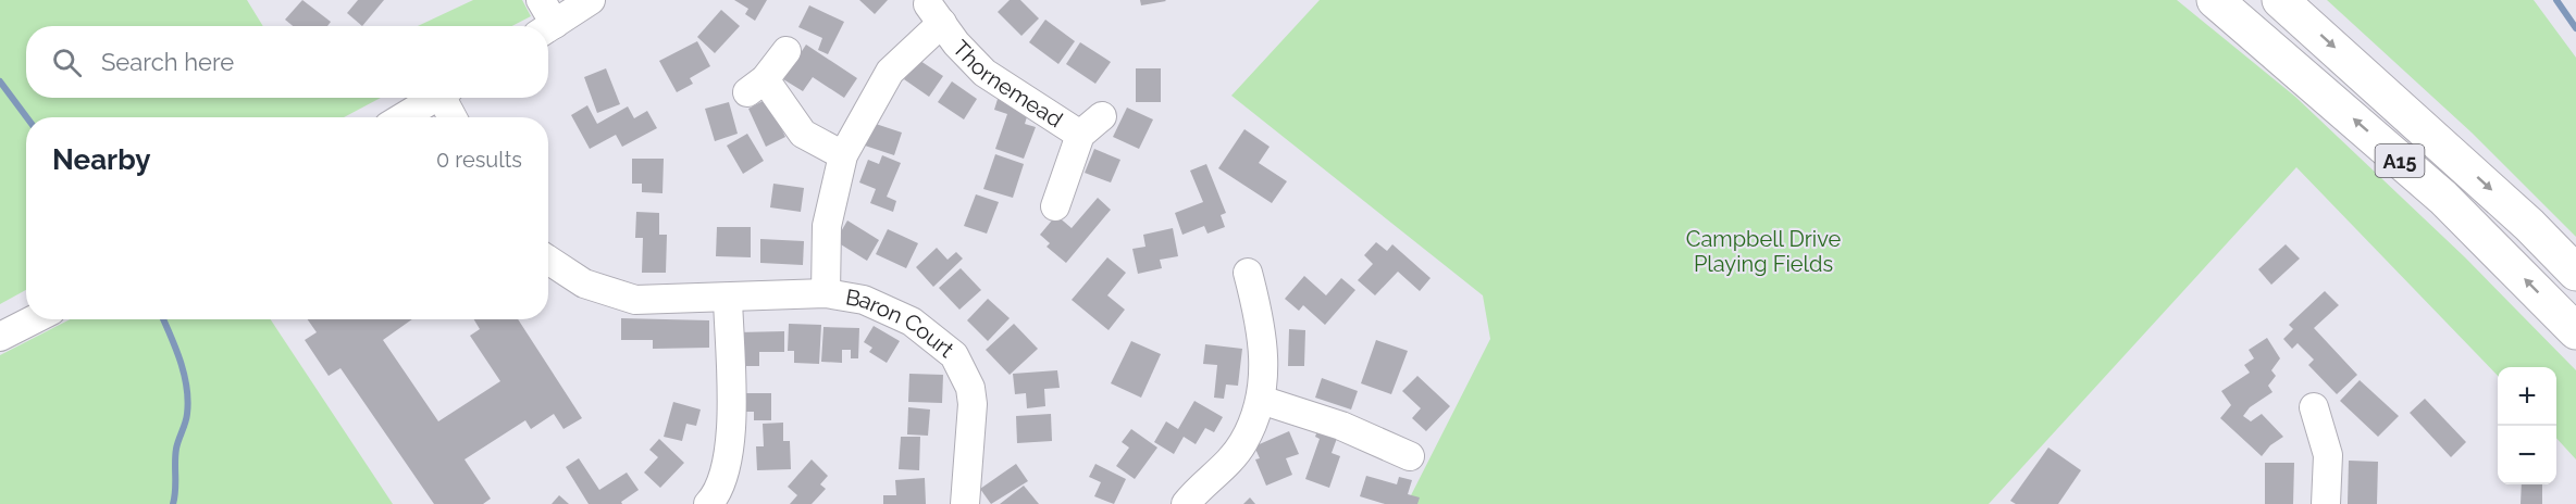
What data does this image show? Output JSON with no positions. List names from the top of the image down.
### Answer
{
  "streets": {
    "highway": ["A15"],
    "street": ["Thornemead", "Baron Court"]
  },
  "crossings": [
    ["Thornemead", "Baron Court"]
  ],
  "parks": ["Campbell Drive Playing Fields"],
  "page": {
    "search": "Search here",
    "heading": ["Nearby", "0 results"],
    "map_buttons": ["+", "−"]
  }
}
